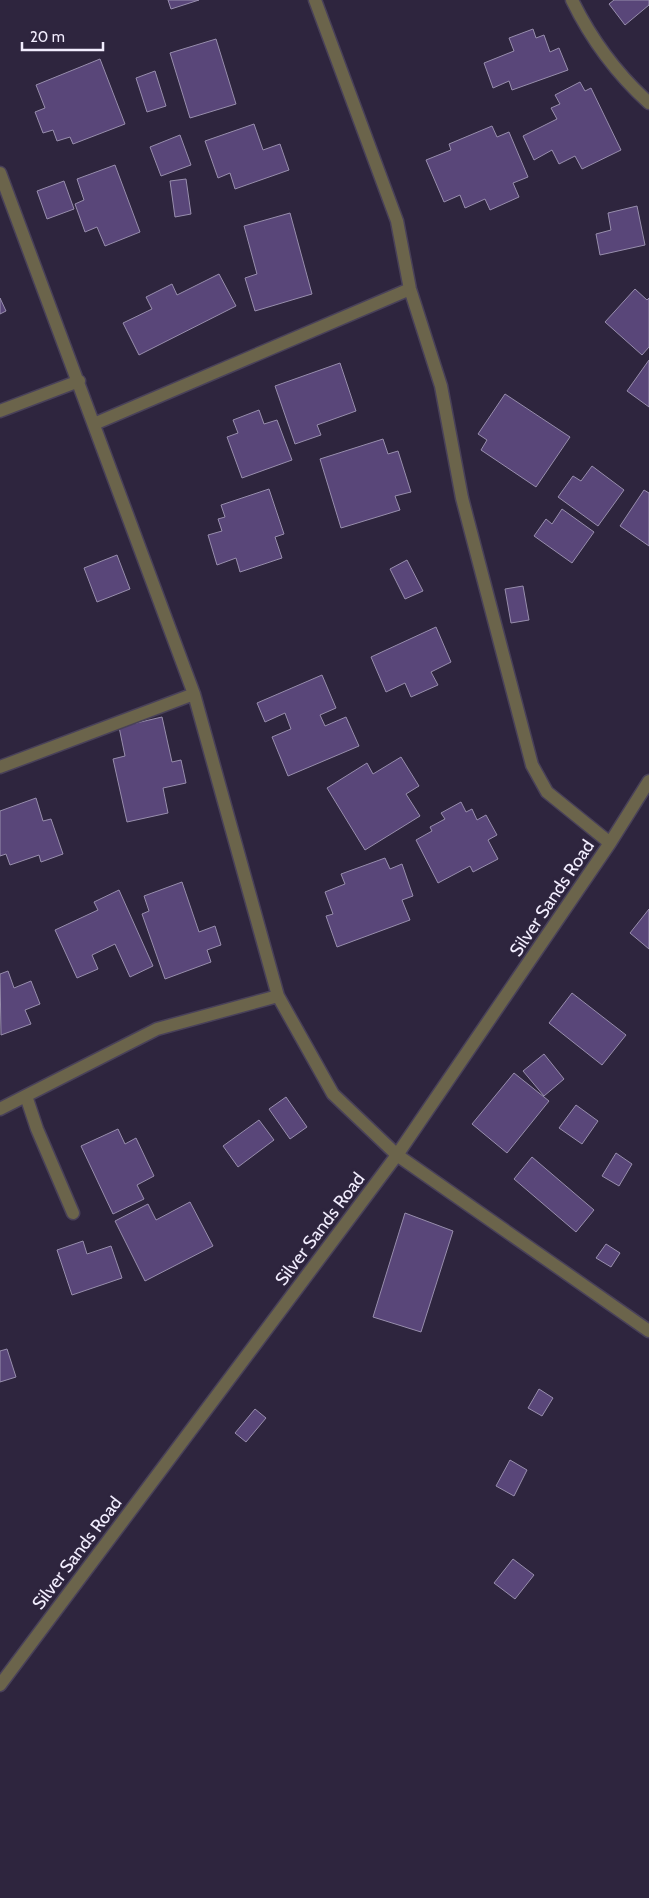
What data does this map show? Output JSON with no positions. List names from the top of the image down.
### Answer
{
  "streets": {
    "street": ["Silver Sands Road"]
  },
  "scale_bar": "20 m"
}
